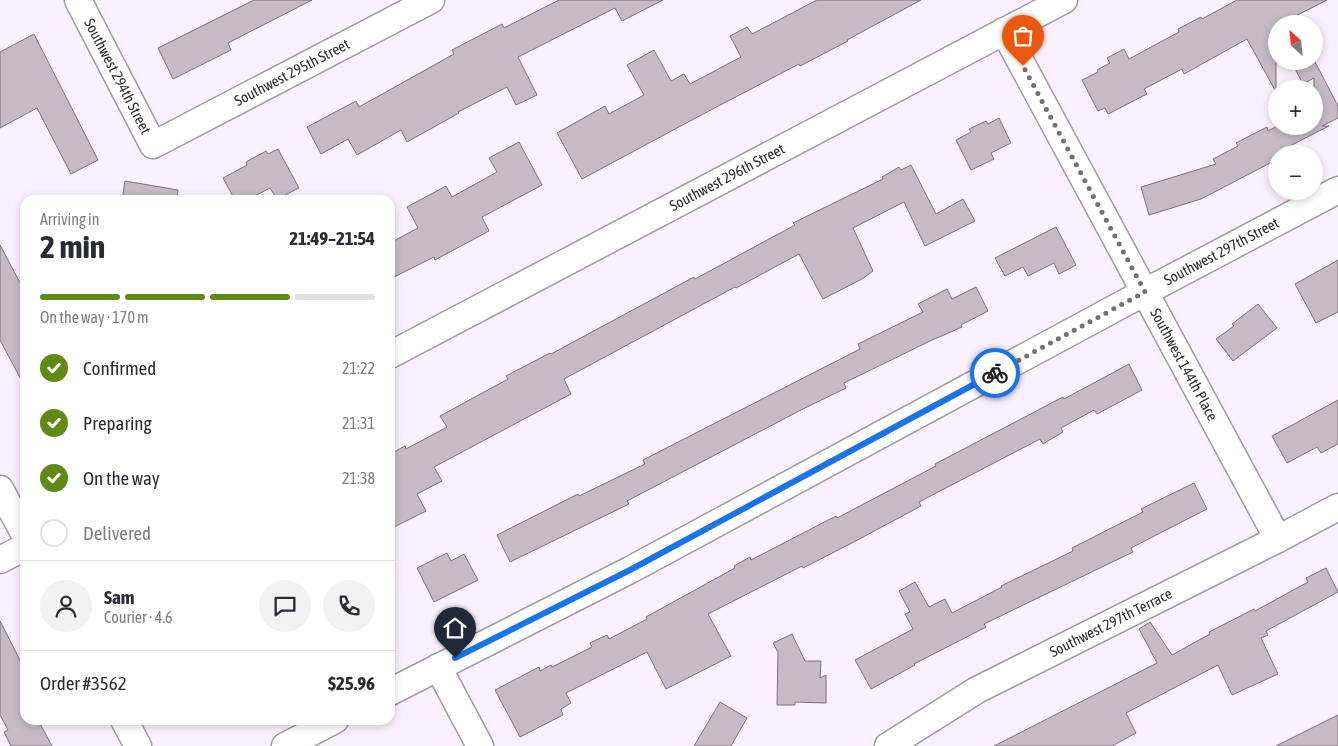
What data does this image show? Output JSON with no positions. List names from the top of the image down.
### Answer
{
  "streets": {
    "street": [
      "Southwest 295th Street",
      "Southwest 294th Street",
      "Southwest 296th Street",
      "Southwest 297th Street",
      "Southwest 144th Place",
      "Southwest 297th Terrace"
    ]
  },
  "crossings": [
    ["Southwest 295th Street", "Southwest 294th Street"],
    ["Southwest 296th Street", "Southwest 144th Place"],
    ["Southwest 297th Street", "Southwest 144th Place"],
    ["Southwest 144th Place", "Southwest 297th Terrace"]
  ],
  "north": "top left",
  "page": {
    "map_buttons": ["+", "−"],
    "heading": ["2 min", "Arriving in", "21:49–21:54"],
    "panel": [
      "Sam",
      "Courier · 4.6",
      "Order #3562",
      "$25.96"
    ],
    "bar": "On the way · 170 m",
    "list": [
      ["Confirmed", "21:22"],
      ["Preparing", "21:31"],
      ["On the way", "21:38"],
      "Delivered"
    ]
  }
}
